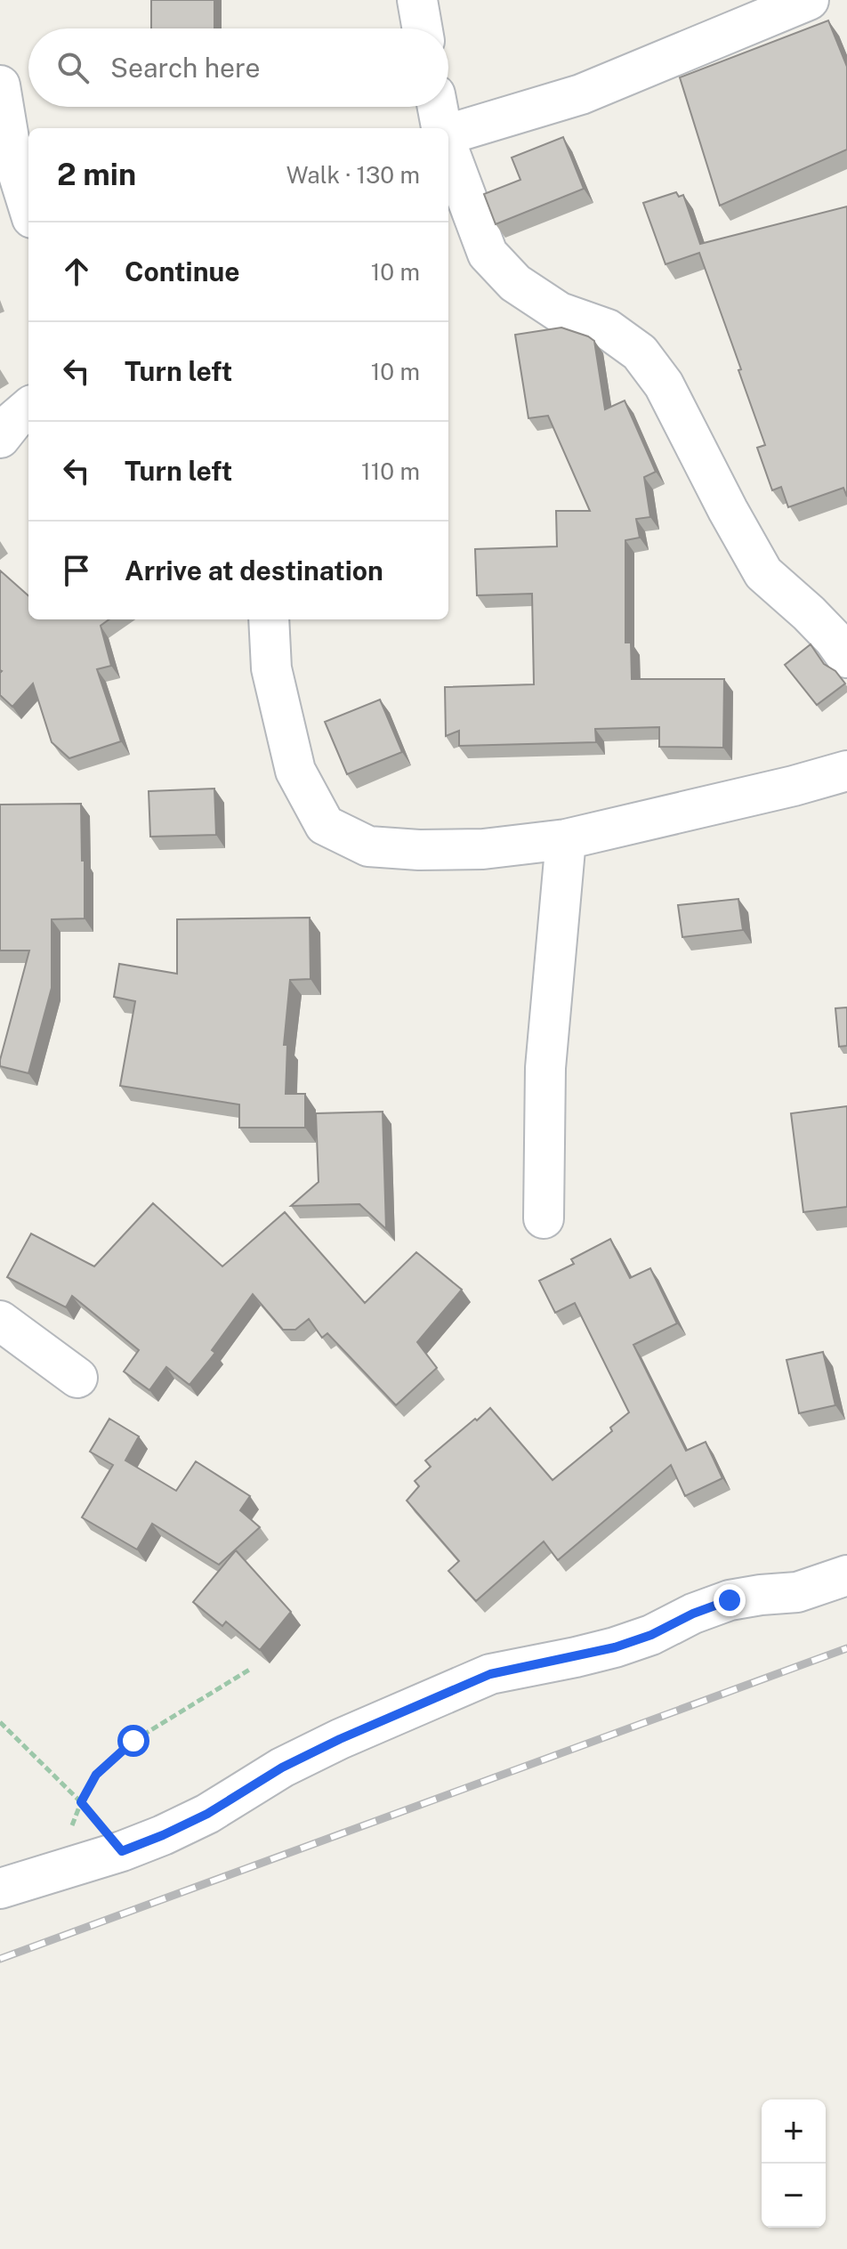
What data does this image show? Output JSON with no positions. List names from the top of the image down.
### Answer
{
  "page": {
    "search": "Search here",
    "heading": ["2 min", "Walk · 130 m"],
    "list": [
      ["Continue", "10 m"],
      ["Turn left", "10 m"],
      ["Turn left", "110 m"],
      "Arrive at destination"
    ],
    "map_buttons": ["+", "−"]
  }
}
